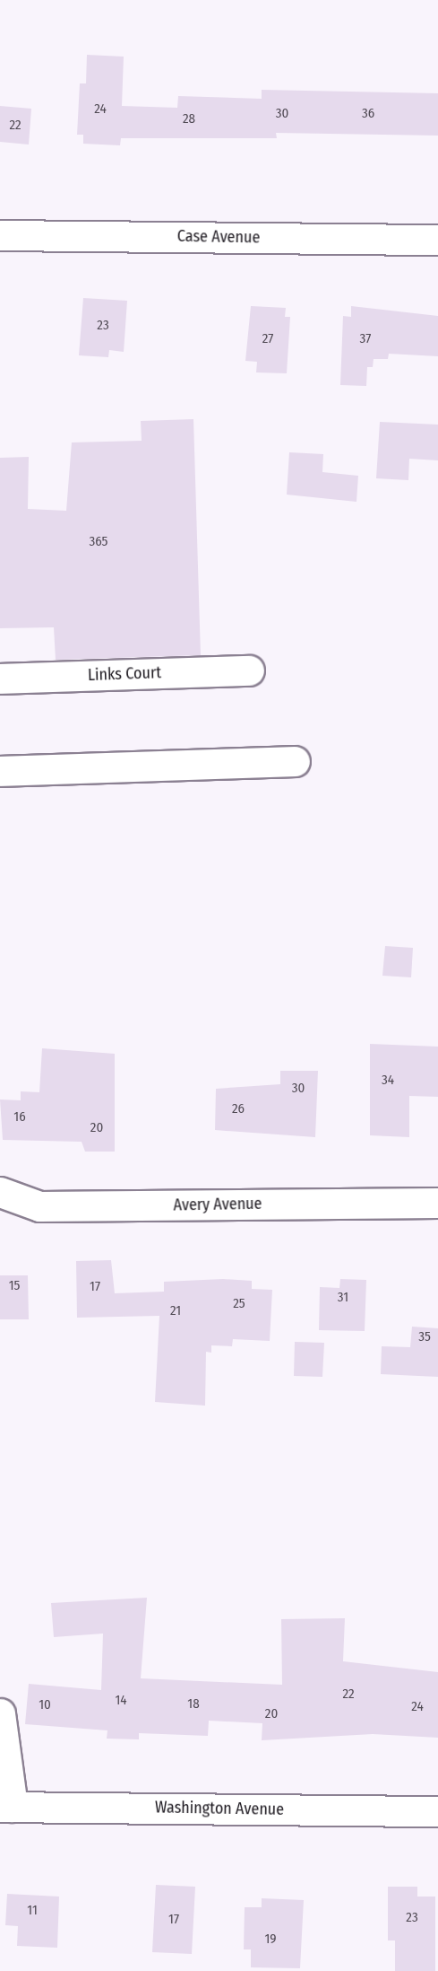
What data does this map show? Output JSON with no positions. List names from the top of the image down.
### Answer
{
  "streets": {
    "street": [
      "Case Avenue",
      "Links Court",
      "Avery Avenue",
      "Washington Avenue"
    ]
  },
  "house_numbers": [
    "24",
    "30",
    "36",
    "28",
    "22",
    "23",
    "27",
    "37",
    "365",
    "34",
    "30",
    "26",
    "16",
    "20",
    "15",
    "17",
    "31",
    "25",
    "21",
    "35",
    "22",
    "14",
    "18",
    "10",
    "24",
    "20",
    "11",
    "23",
    "17",
    "19"
  ]
}
